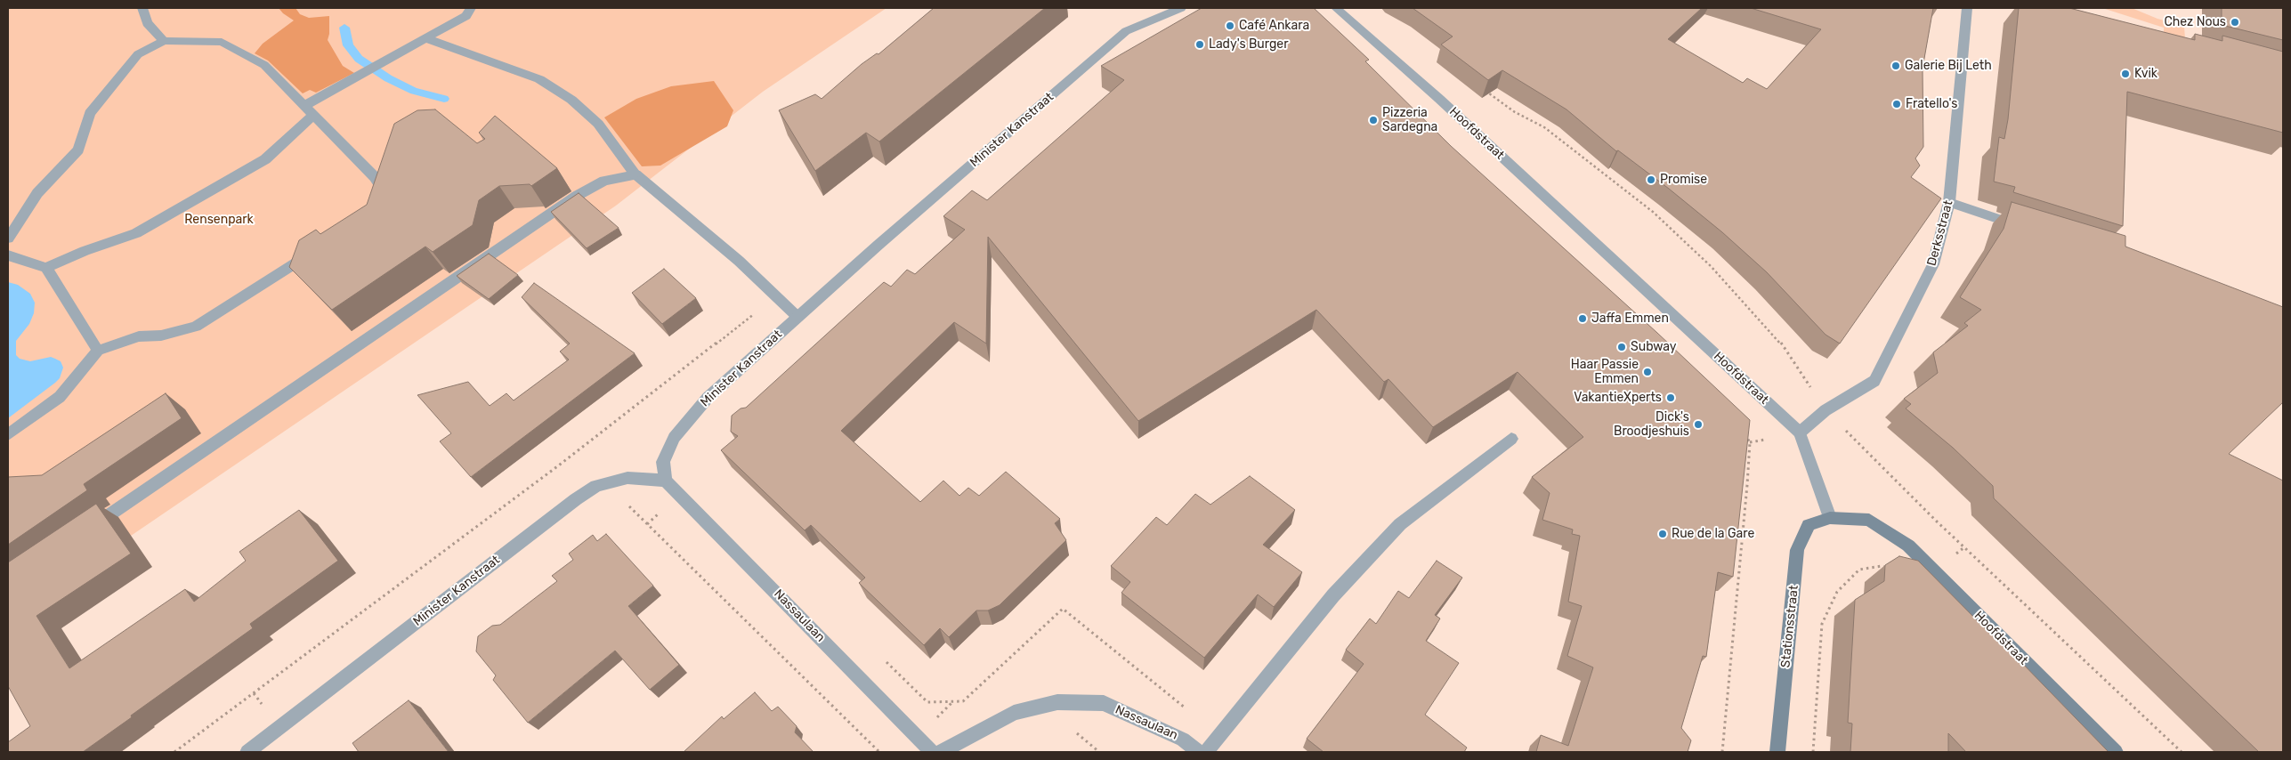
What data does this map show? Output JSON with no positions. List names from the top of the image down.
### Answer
{
  "streets": {
    "main road": ["Hoofdstraat", "Stationsstraat"],
    "street": ["Minister Kanstraat", "Derksstraat", "Nassaulaan"]
  },
  "crossings": [
    ["Minister Kanstraat", "Nassaulaan"],
    ["Hoofdstraat", "Derksstraat"],
    ["Hoofdstraat", "Stationsstraat"]
  ],
  "parks": ["Rensenpark"],
  "places": [
    "Chez Nous",
    "Café Ankara",
    "Lady's Burger",
    "Galerie Bij Leth",
    "Kvik",
    "Fratello's",
    "Pizzeria Sardegna",
    "Promise",
    "Jaffa Emmen",
    "Subway",
    "Haar Passie Emmen",
    "VakantieXperts",
    "Dick's Broodjeshuis",
    "Rue de la Gare"
  ]
}
